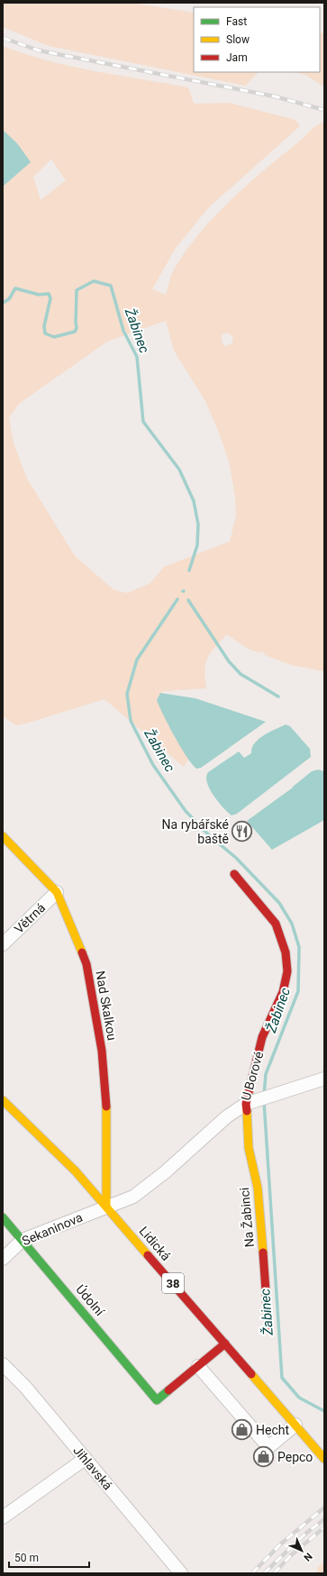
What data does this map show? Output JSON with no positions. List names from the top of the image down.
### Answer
{
  "streets": {
    "street": [
      "Větrná",
      "Nad Skalkou",
      "U Borové",
      "Na Žabinci",
      "Sekaninova",
      "Lidická",
      "38",
      "Údolní",
      "Jihlavská"
    ]
  },
  "crossings": [
    ["Větrná", "Nad Skalkou"],
    ["Nad Skalkou", "U Borové"],
    ["Nad Skalkou", "Sekaninova"],
    ["Nad Skalkou", "Lidická"],
    ["U Borové", "Na Žabinci"],
    ["U Borové", "Sekaninova"],
    ["U Borové", "Lidická"],
    ["Sekaninova", "Lidická"],
    ["Sekaninova", "Údolní"]
  ],
  "water": ["Žabinec"],
  "places": {
    "restaurant": ["Na rybářské baště"],
    "shop": ["Hecht", "Pepco"]
  },
  "legend": ["Fast", "Slow", "Jam"],
  "scale_bar": "50 m",
  "north": "bottom right"
}
